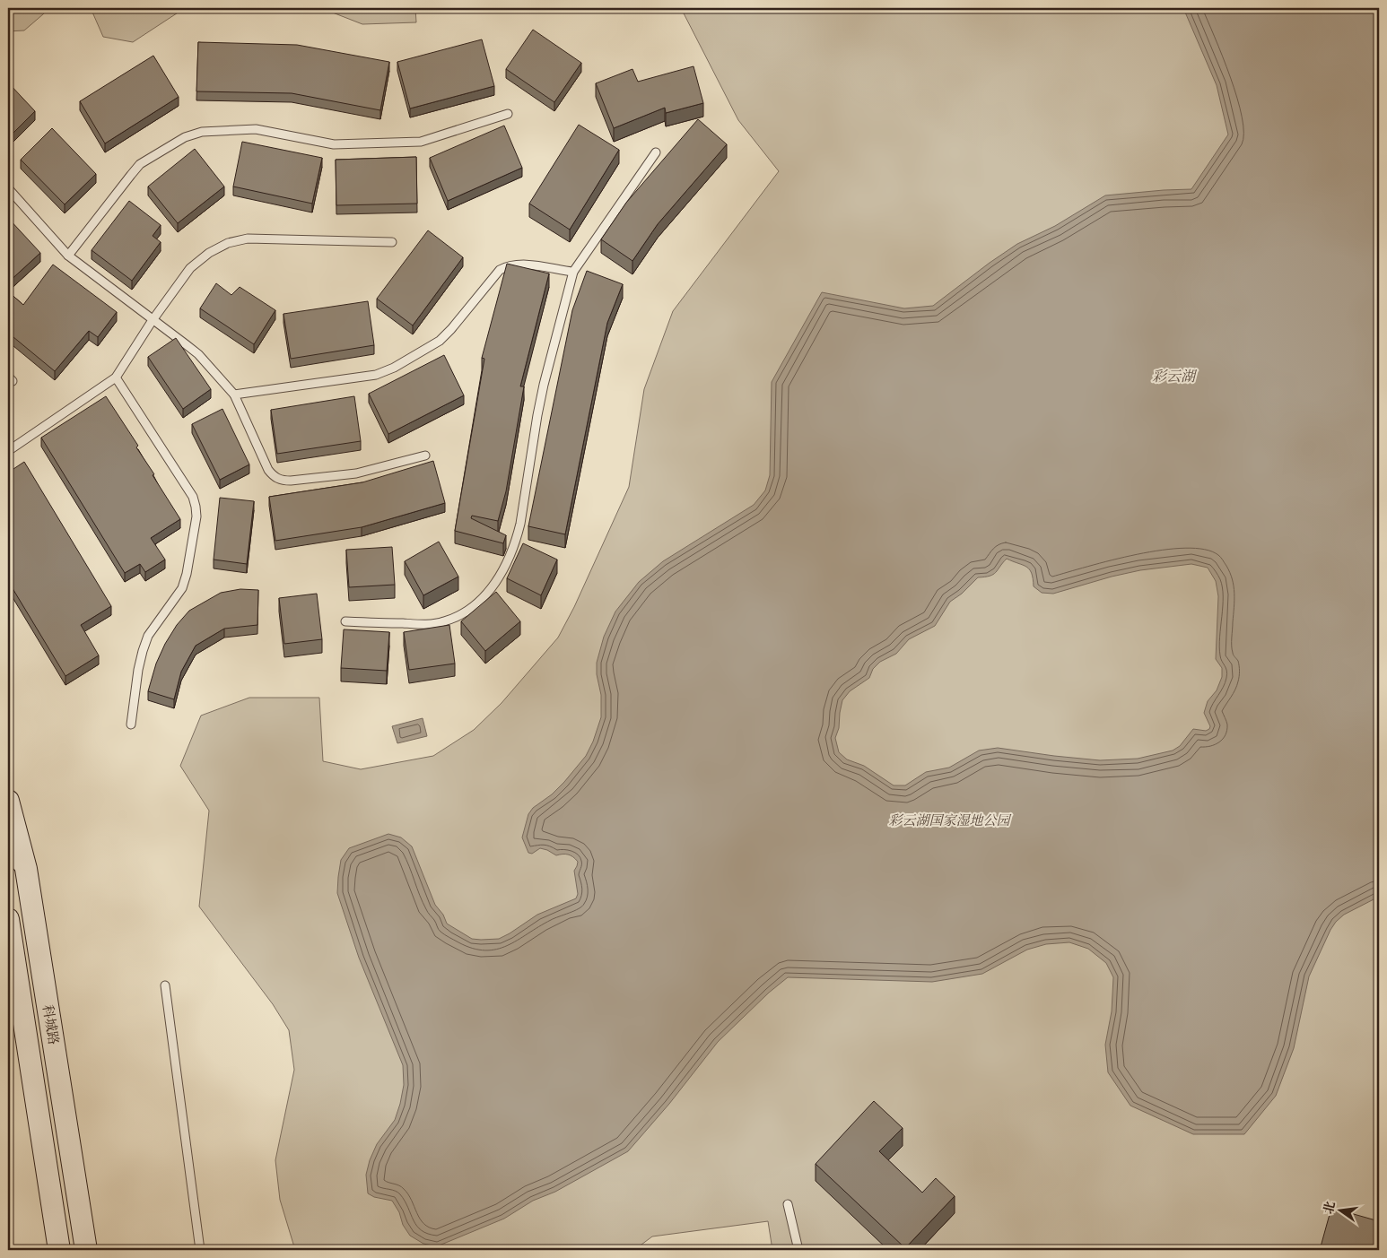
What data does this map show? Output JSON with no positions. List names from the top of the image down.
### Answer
{
  "streets": {
    "main road": ["科城路"]
  },
  "water": ["彩云湖"],
  "parks": ["彩云湖国家湿地公园"],
  "north": "left"
}
